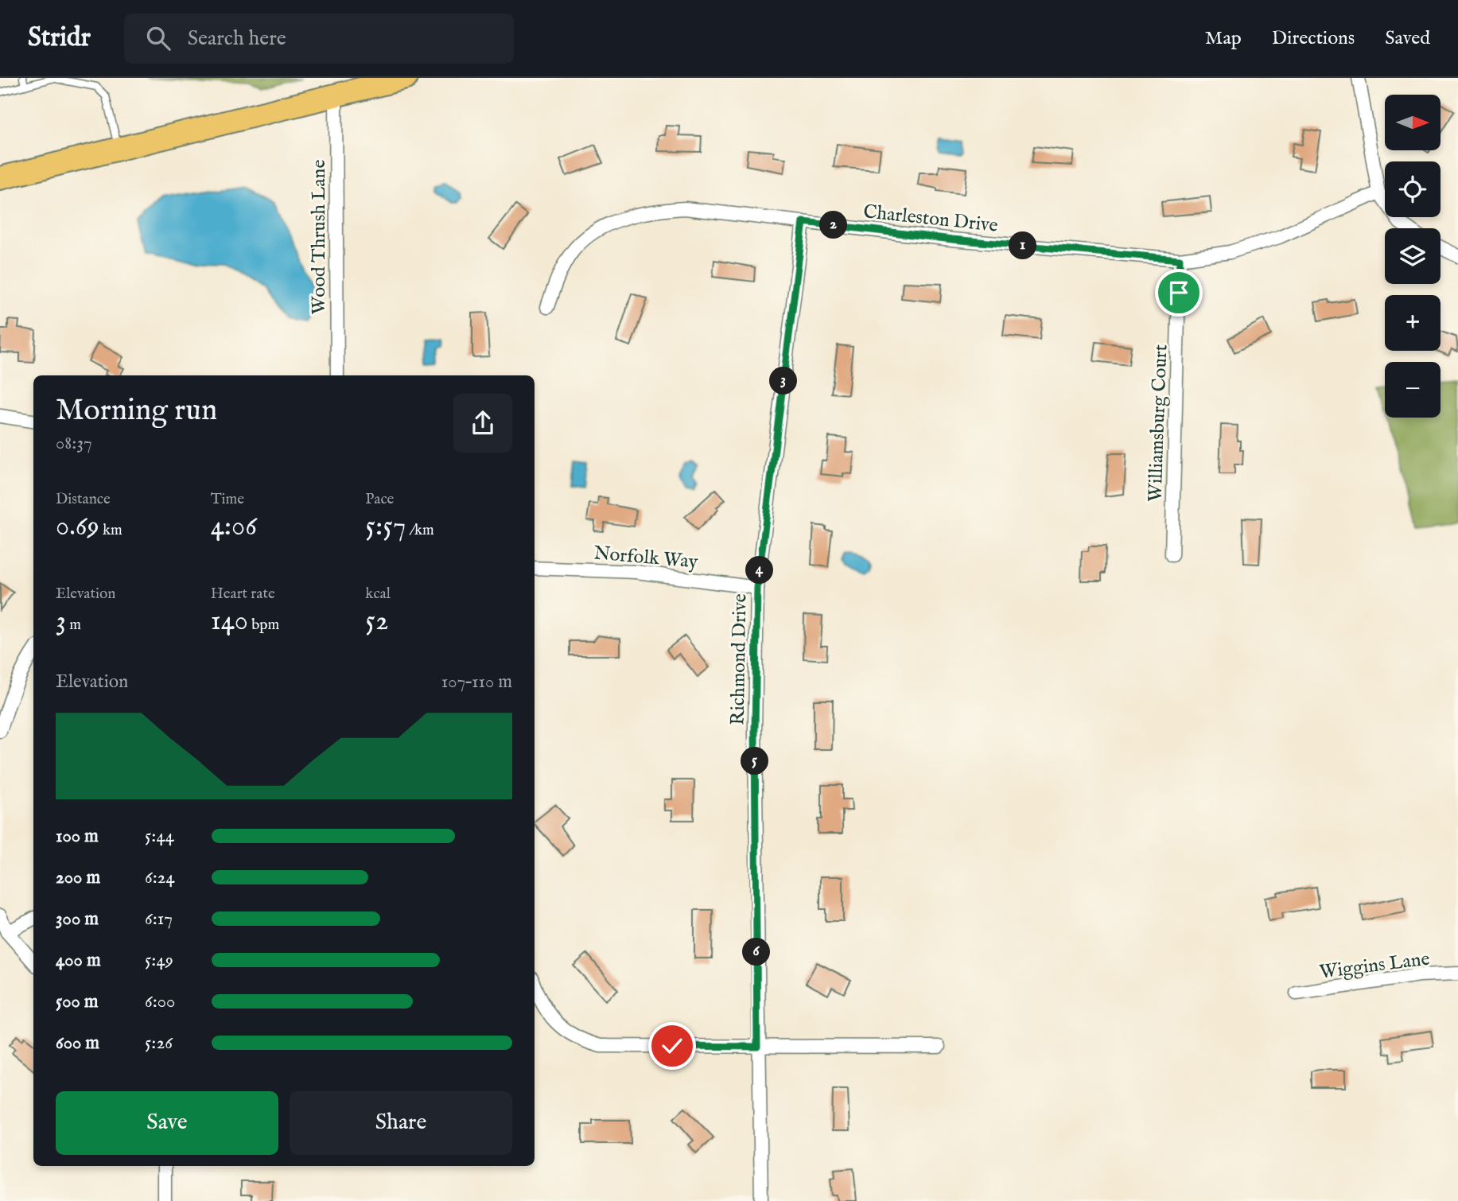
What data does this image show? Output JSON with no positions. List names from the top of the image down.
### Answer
{
  "streets": {
    "street": [
      "Charleston Drive",
      "Wood Thrush Lane",
      "Williamsburg Court",
      "Norfolk Way",
      "Richmond Drive",
      "Wiggins Lane"
    ]
  },
  "crossings": [
    ["Charleston Drive", "Williamsburg Court"],
    ["Charleston Drive", "Richmond Drive"],
    ["Norfolk Way", "Richmond Drive"]
  ],
  "north": "right",
  "page": {
    "header": "Stridr",
    "search": "Search here",
    "nav": ["Map", "Directions", "Saved"],
    "map_buttons": ["+", "−"],
    "pins": [
      "2",
      "1",
      "3",
      "4",
      "5",
      "6"
    ],
    "heading": ["Morning run", "08:37"],
    "stats": [
      ["Distance", "0.69 km"],
      ["Time", "4:06"],
      ["Pace", "5:57 /km"],
      ["Elevation", "3 m"],
      ["Heart rate", "140 bpm"],
      ["kcal", "52"]
    ],
    "chart": ["Elevation", "107–110 m"],
    "list": [
      {
        "name": "100 m",
        "note": "5:44"
      },
      {
        "name": "200 m",
        "note": "6:24"
      },
      {
        "name": "300 m",
        "note": "6:17"
      },
      {
        "name": "400 m",
        "note": "5:49"
      },
      {
        "name": "500 m",
        "note": "6:00"
      },
      {
        "name": "600 m",
        "note": "5:26"
      }
    ],
    "buttons": ["Save", "Share"]
  }
}
